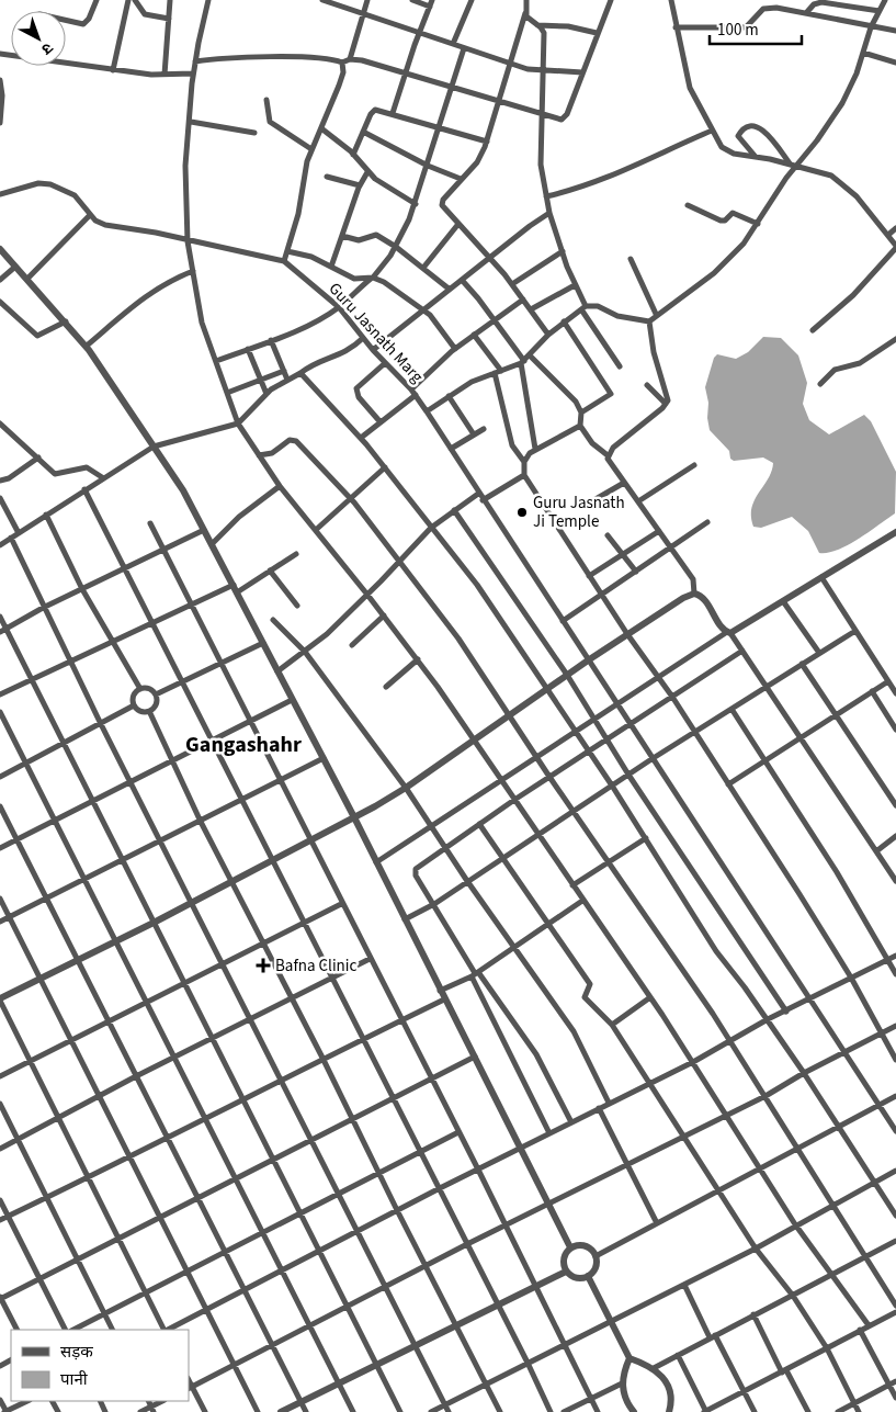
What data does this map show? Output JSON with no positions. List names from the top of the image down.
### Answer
{
  "streets": {
    "street": ["Guru Jasnath Marg"]
  },
  "districts": ["Gangashahr"],
  "places": {
    "other": ["Guru Jasnath Ji Temple"],
    "health": ["Bafna Clinic"]
  },
  "legend": ["सड़क", "पानी"],
  "scale_bar": "100 m",
  "north": "bottom right"
}
